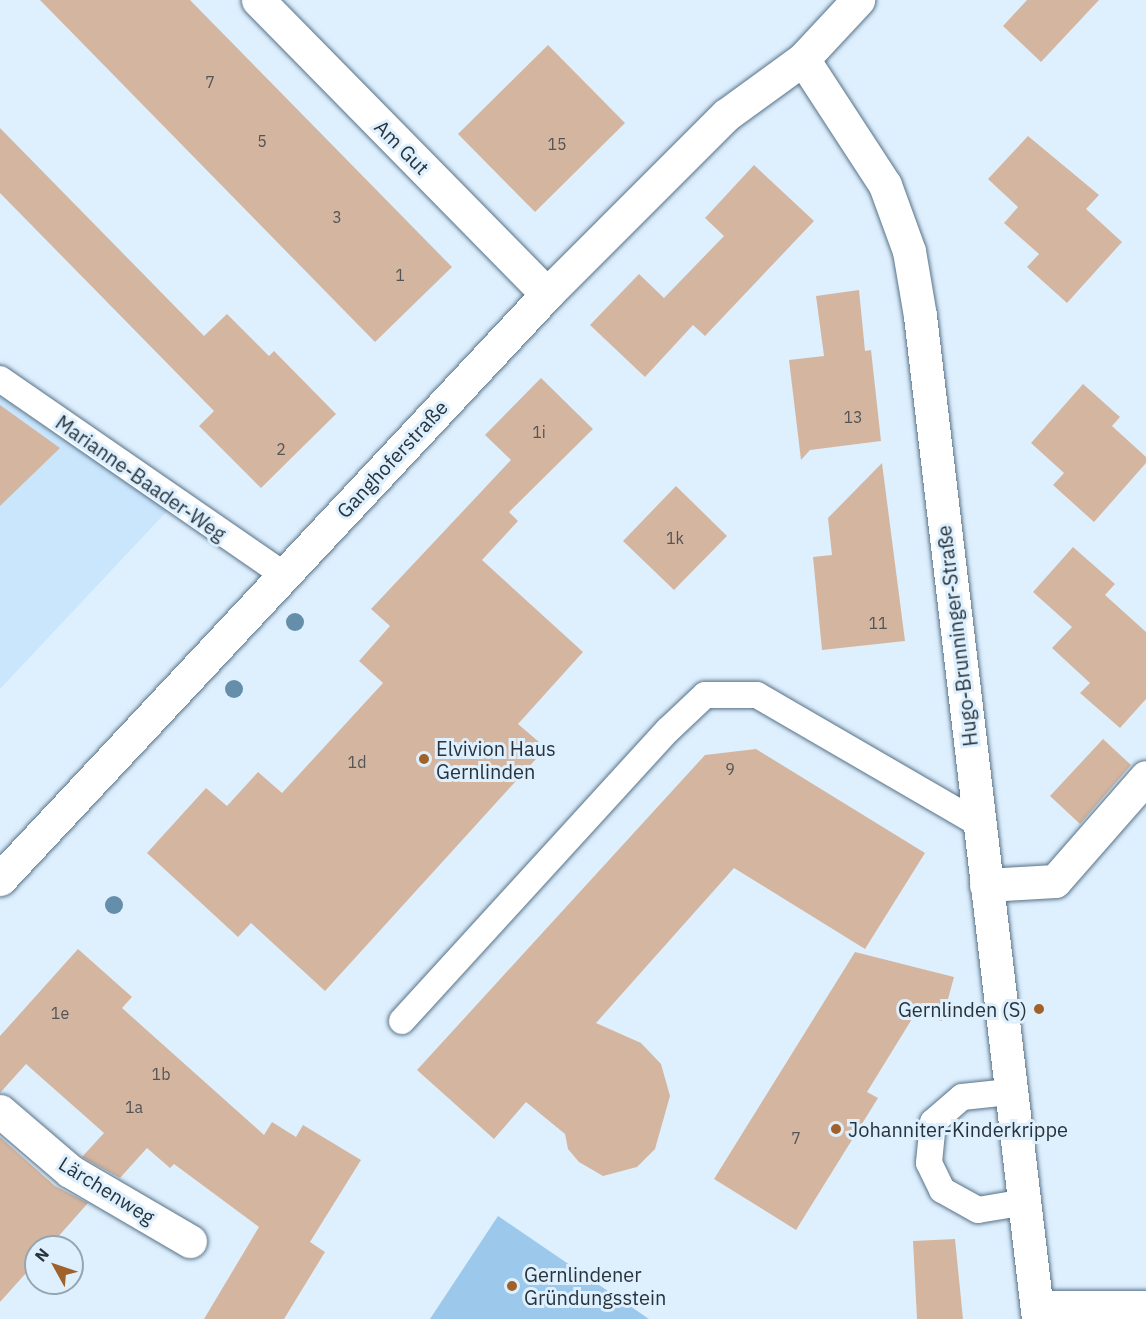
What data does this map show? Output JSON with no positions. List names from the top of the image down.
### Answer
{
  "streets": {
    "street": [
      "Am Gut",
      "Ganghoferstraße",
      "Hugo-Brunninger-Straße",
      "Lärchenweg"
    ],
    "lane": ["Marianne-Baader-Weg"]
  },
  "crossings": [
    ["Am Gut", "Ganghoferstraße"],
    ["Ganghoferstraße", "Marianne-Baader-Weg"],
    ["Ganghoferstraße", "Hugo-Brunninger-Straße"]
  ],
  "places": [
    "Elvivion Haus Gernlinden",
    "Gernlinden (S)",
    "Johanniter-Kinderkrippe",
    "Gernlindener Gründungsstein"
  ],
  "house_numbers": [
    "7",
    "5",
    "15",
    "3",
    "1",
    "13",
    "1i",
    "2",
    "1k",
    "11",
    "1d",
    "9",
    "1e",
    "1b",
    "1a",
    "7"
  ],
  "north": "top left"
}
